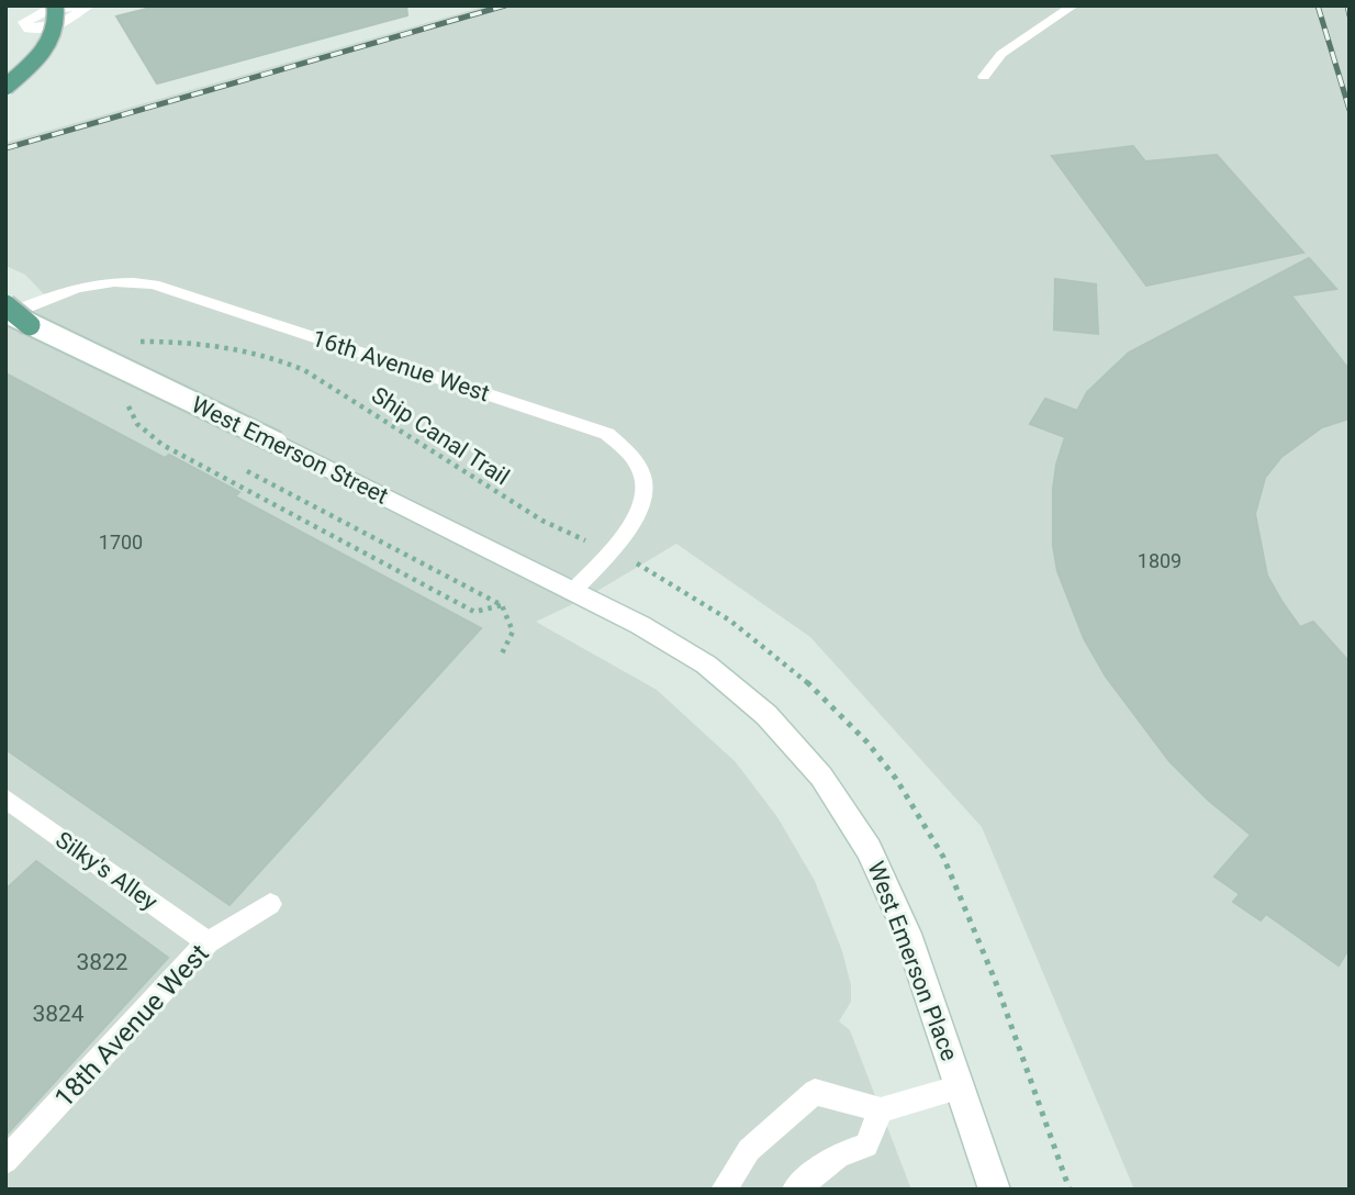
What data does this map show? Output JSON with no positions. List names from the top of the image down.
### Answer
{
  "streets": {
    "main road": ["West Emerson Street", "West Emerson Place"],
    "lane": ["16th Avenue West", "Silky's Alley", "18th Avenue West"],
    "path": ["Ship Canal Trail"]
  },
  "crossings": [
    ["16th Avenue West", "West Emerson Street"],
    ["16th Avenue West", "West Emerson Place"],
    ["West Emerson Street", "West Emerson Place"],
    ["Silky's Alley", "18th Avenue West"]
  ],
  "house_numbers": [
    "1700",
    "1809",
    "3822",
    "3824"
  ]
}
